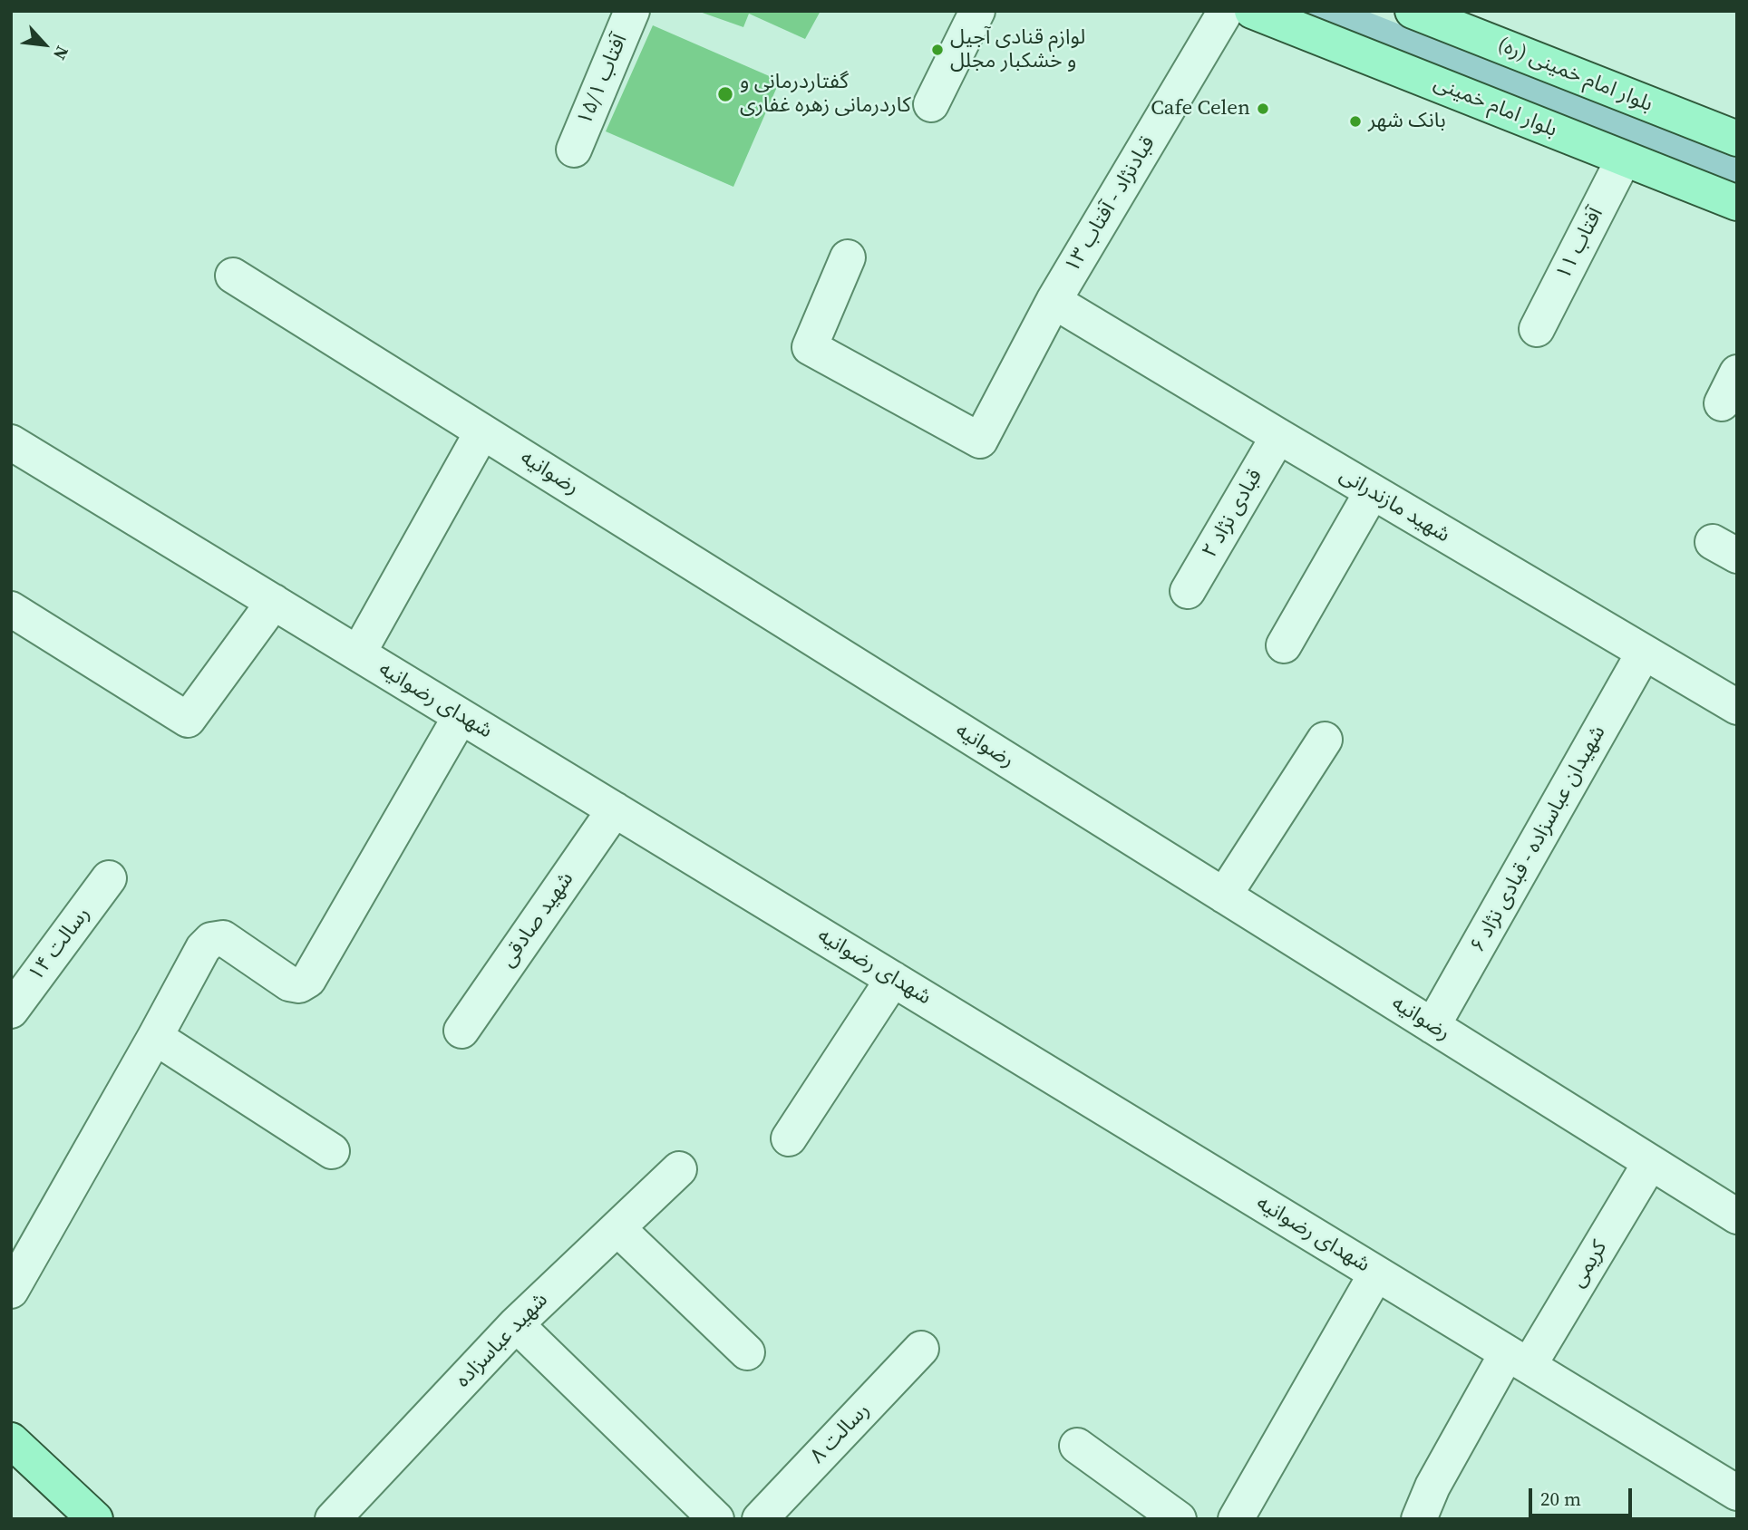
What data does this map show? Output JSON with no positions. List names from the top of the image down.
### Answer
{
  "streets": {
    "main road": ["بلوار امام خمینی (ره)", "بلوار امام خمینی"],
    "street": [
      "آفتاب ۱۵/۱",
      "قبادنژاد - آفتاب ۱۳",
      "آفتاب ۱۱",
      "رضوانیه",
      "شهید مازندرانی",
      "قبادی نژاد ۲",
      "شهدای رضوانیه",
      "شهیدان عباسزاده - قبادی نژاد ۶",
      "شهید صادقی",
      "رسالت ۱۴",
      "کریمی",
      "شهید عباسزاده",
      "رسالت ۸"
    ]
  },
  "crossings": [
    ["بلوار امام خمینی", "آفتاب ۱۱"],
    ["قبادنژاد - آفتاب ۱۳", "شهید مازندرانی"],
    ["رضوانیه", "شهیدان عباسزاده - قبادی نژاد ۶"],
    ["رضوانیه", "کریمی"],
    ["شهید مازندرانی", "قبادی نژاد ۲"],
    ["شهید مازندرانی", "شهیدان عباسزاده - قبادی نژاد ۶"],
    ["شهدای رضوانیه", "شهید صادقی"],
    ["شهدای رضوانیه", "کریمی"]
  ],
  "places": [
    "لوازم قنادی آجیل و خشکبار مجلل",
    "گفتاردرمانی و کاردرمانی زهره غفاری",
    "Cafe Celen",
    "بانک شهر"
  ],
  "scale_bar": "20 m",
  "north": "bottom right"
}
